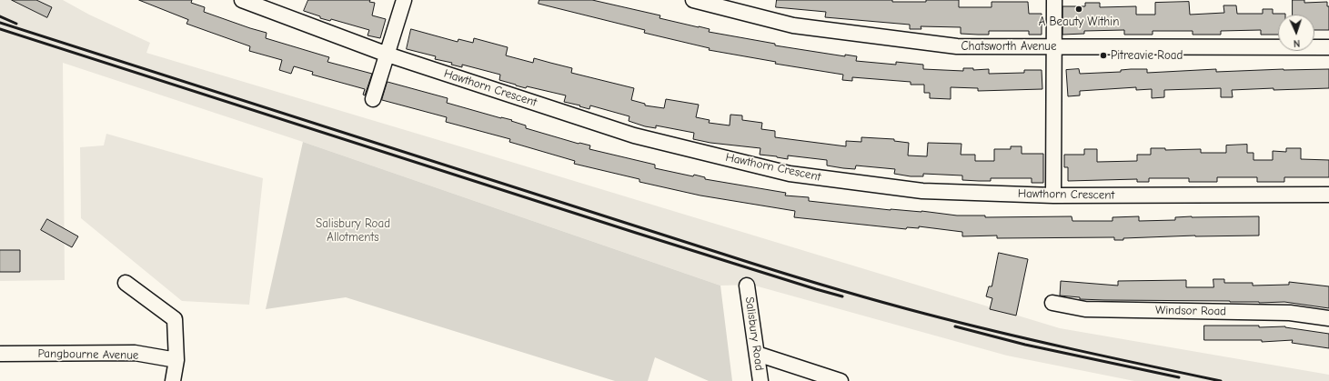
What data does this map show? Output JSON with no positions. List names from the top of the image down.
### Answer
{
  "streets": {
    "street": [
      "Chatsworth Avenue",
      "Hawthorn Crescent",
      "Windsor Road",
      "Salisbury Road",
      "Pangbourne Avenue"
    ]
  },
  "parks": ["Salisbury Road Allotments"],
  "places": ["A Beauty Within", "Pitreavie Road"],
  "north": "bottom"
}
